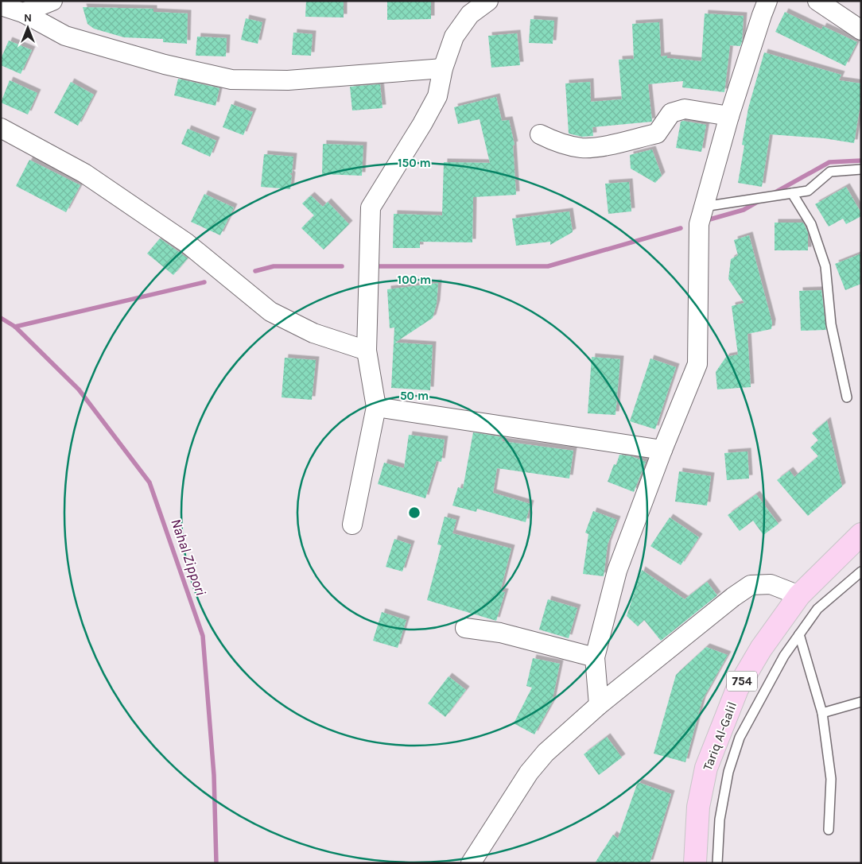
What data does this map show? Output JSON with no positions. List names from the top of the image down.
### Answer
{
  "streets": {
    "main road": ["754", "Tariq Al-Galil"]
  },
  "water": ["Nahal Zippori"],
  "north": "top",
  "rings": ["150 m", "100 m", "50 m"]
}
